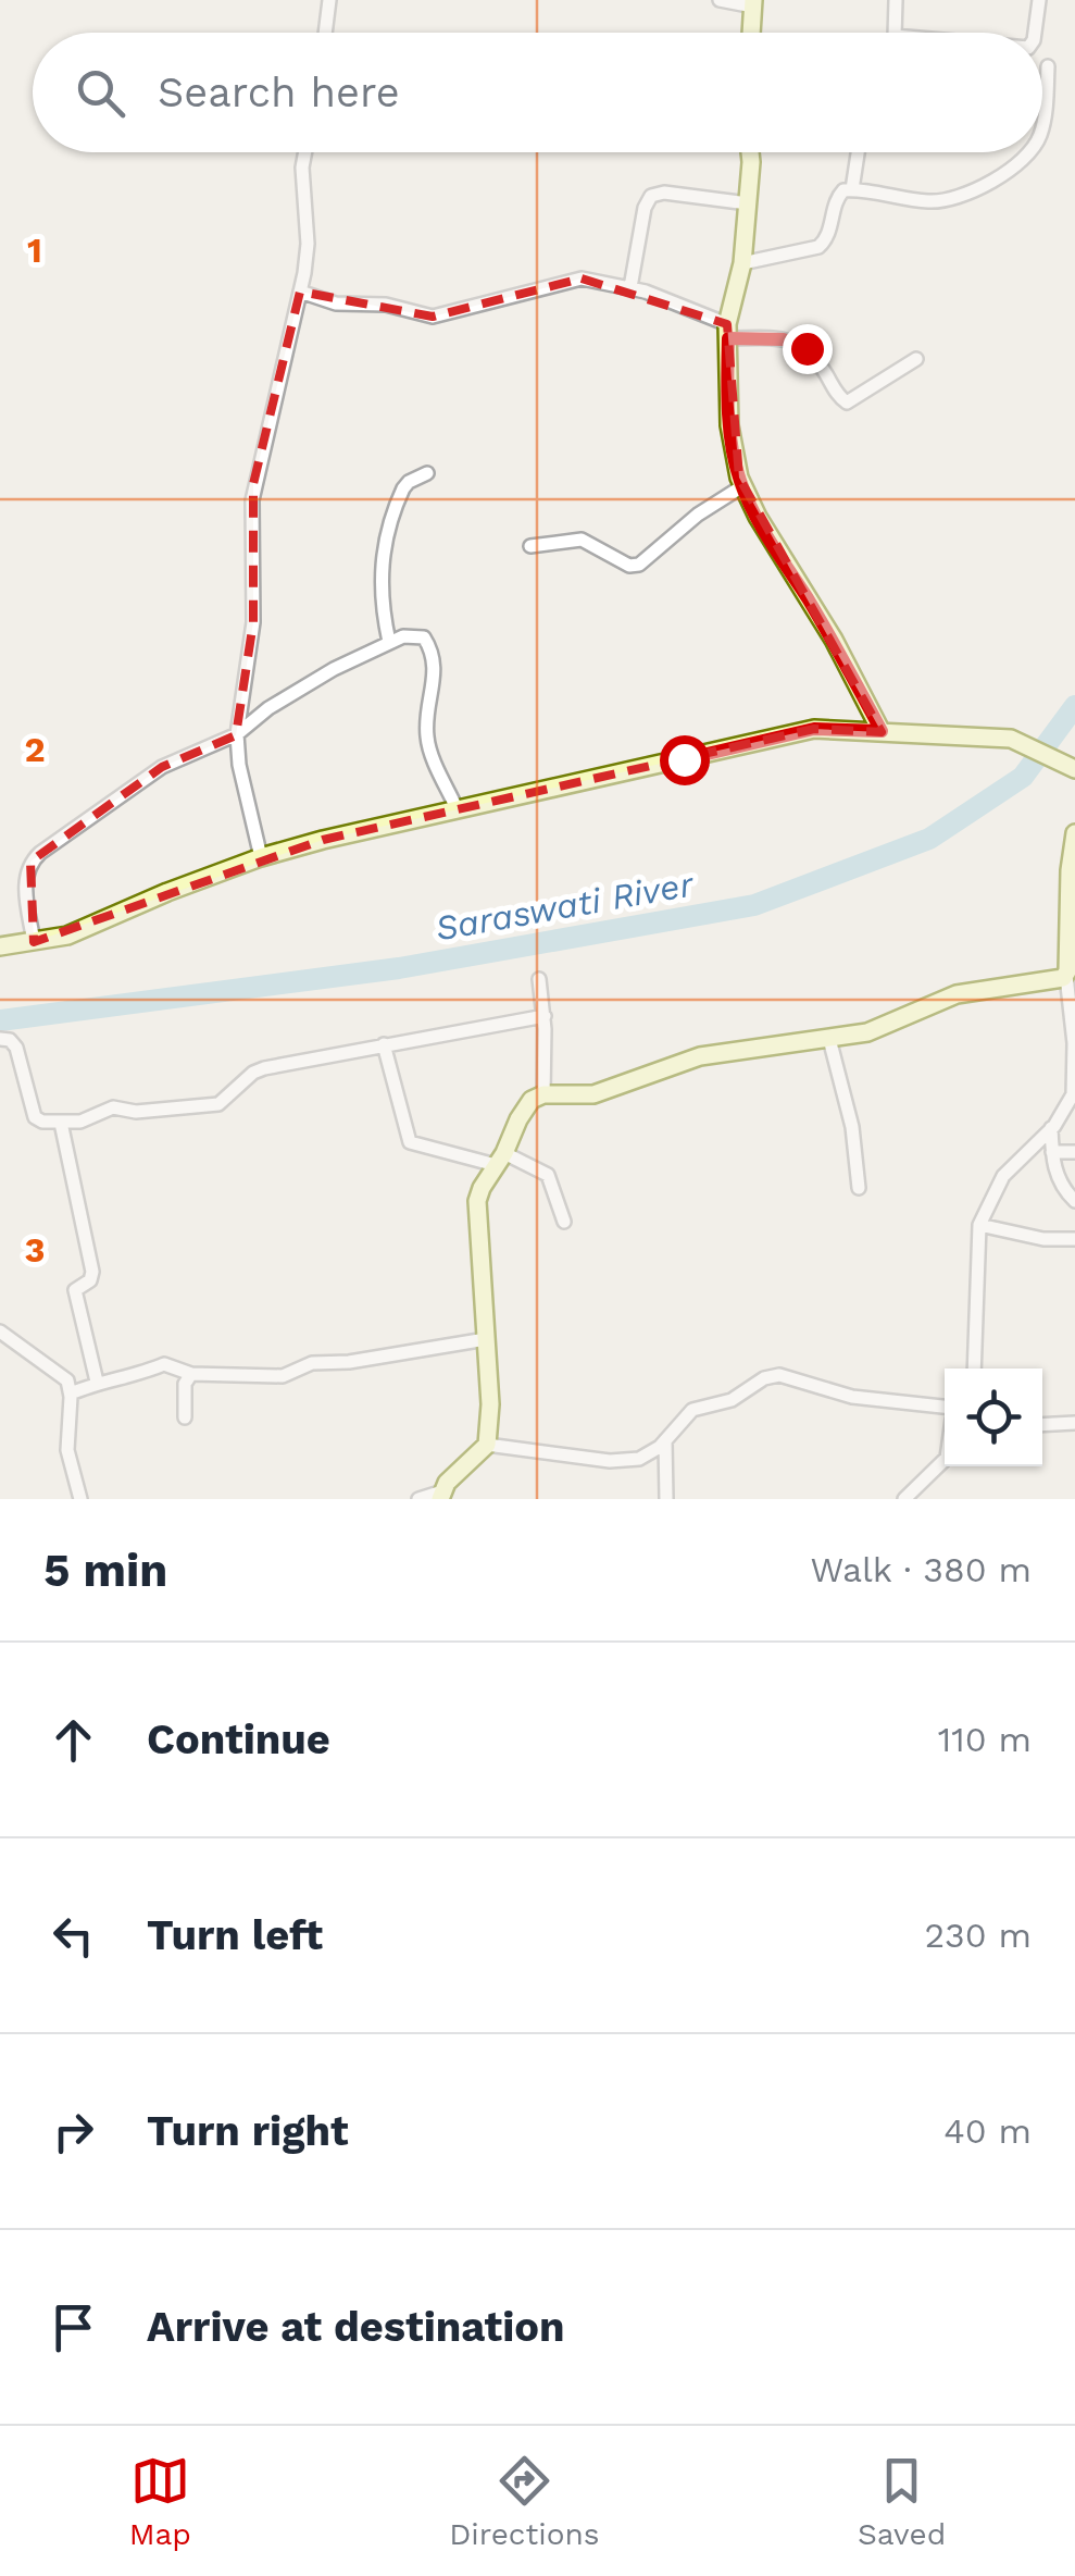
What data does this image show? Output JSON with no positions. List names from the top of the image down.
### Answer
{
  "water": ["Saraswati River"],
  "page": {
    "search": "Search here",
    "heading": ["5 min", "Walk · 380 m"],
    "list": [
      ["Continue", "110 m"],
      ["Turn left", "230 m"],
      ["Turn right", "40 m"],
      "Arrive at destination"
    ],
    "nav": ["Map", "Directions", "Saved"]
  },
  "grid": {
    "rows": ["1", "2", "3"]
  }
}
